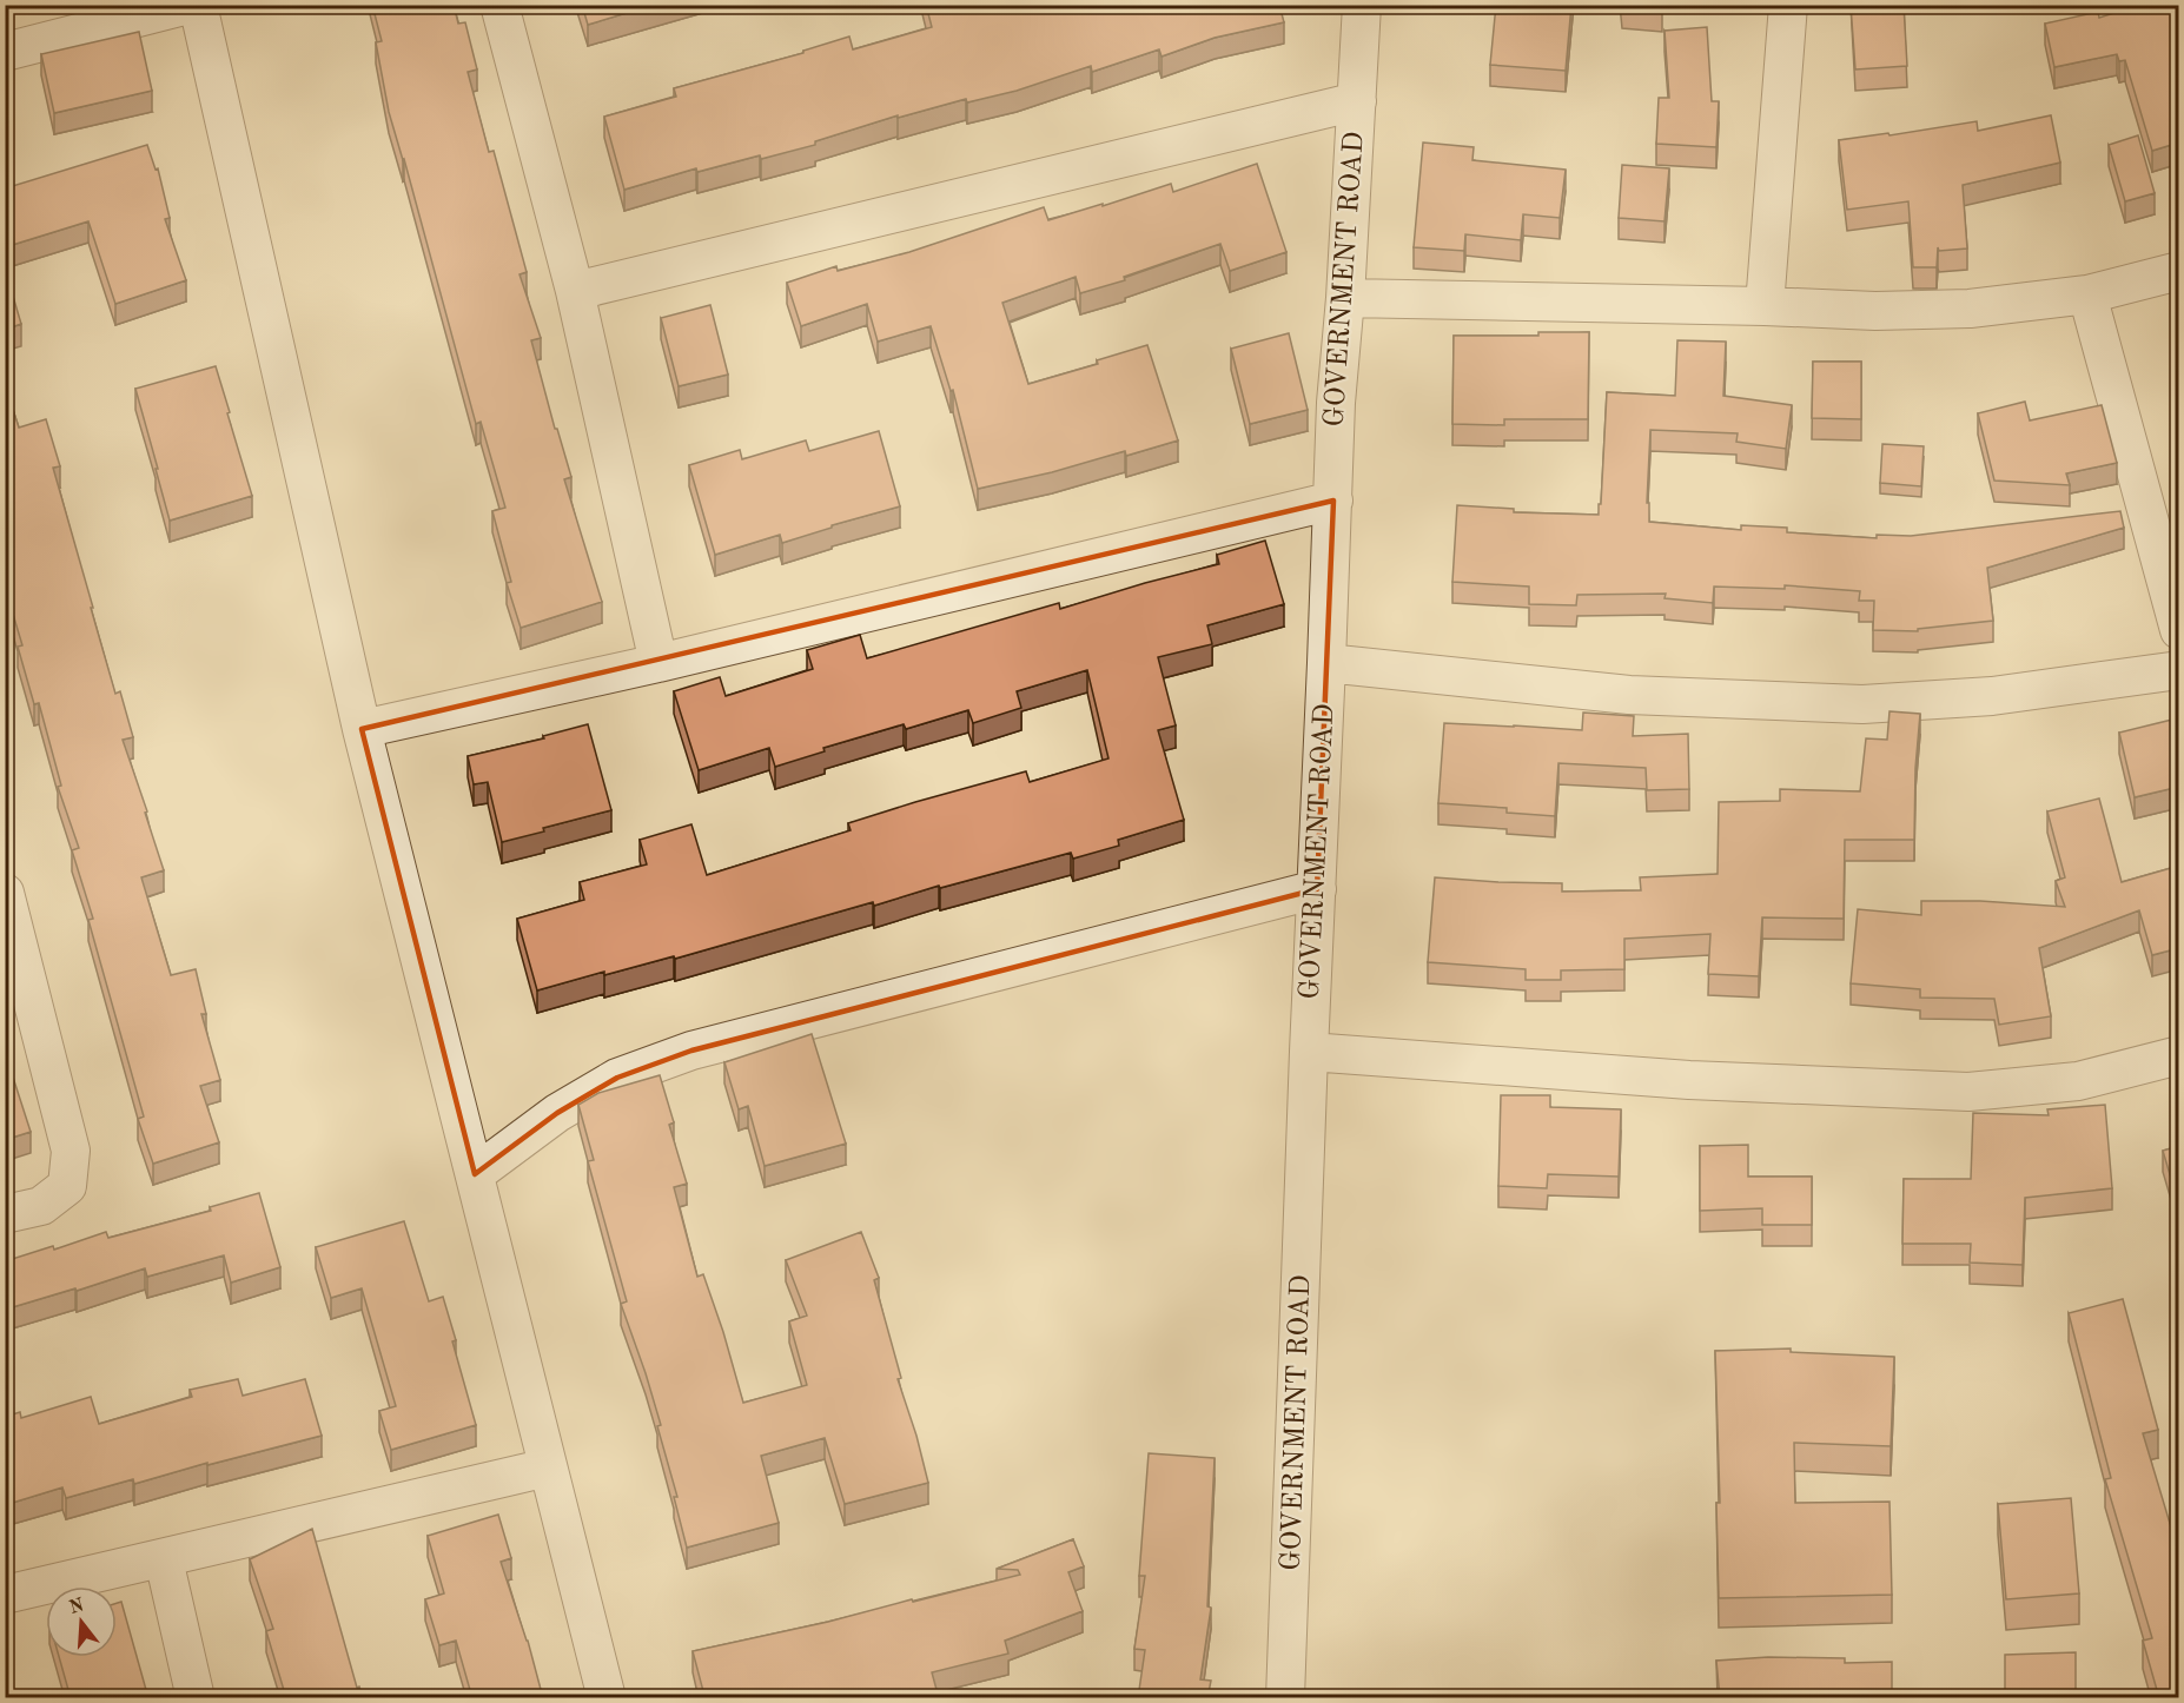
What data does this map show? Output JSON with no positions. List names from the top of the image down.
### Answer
{
  "streets": {
    "street": ["GOVERNMENT ROAD"]
  },
  "north": "top"
}
